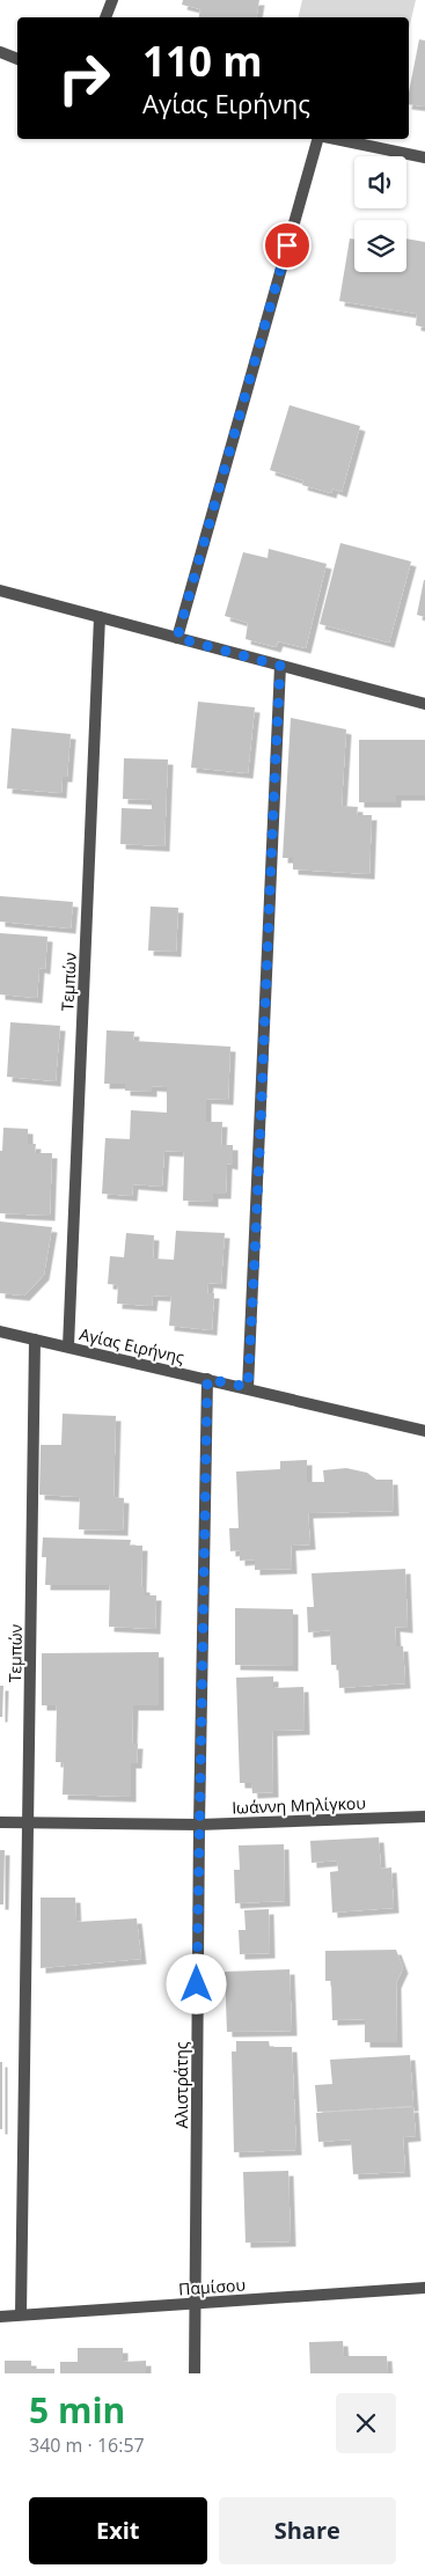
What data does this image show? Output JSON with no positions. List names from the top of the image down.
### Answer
{
  "streets": {
    "street": [
      "Τεμπών",
      "Αγίας Ειρήνης",
      "Ιωάννη Μηλίγκου",
      "Αλιστράτης",
      "Παμίσου"
    ]
  },
  "crossings": [
    ["Τεμπών", "Αγίας Ειρήνης"],
    ["Τεμπών", "Ιωάννη Μηλίγκου"],
    ["Τεμπών", "Παμίσου"],
    ["Αγίας Ειρήνης", "Αλιστράτης"],
    ["Ιωάννη Μηλίγκου", "Αλιστράτης"],
    ["Αλιστράτης", "Παμίσου"]
  ],
  "page": {
    "turn": ["110 m", "Αγίας Ειρήνης"],
    "heading": ["5 min", "340 m · 16:57"],
    "buttons": ["Exit", "Share"]
  }
}
